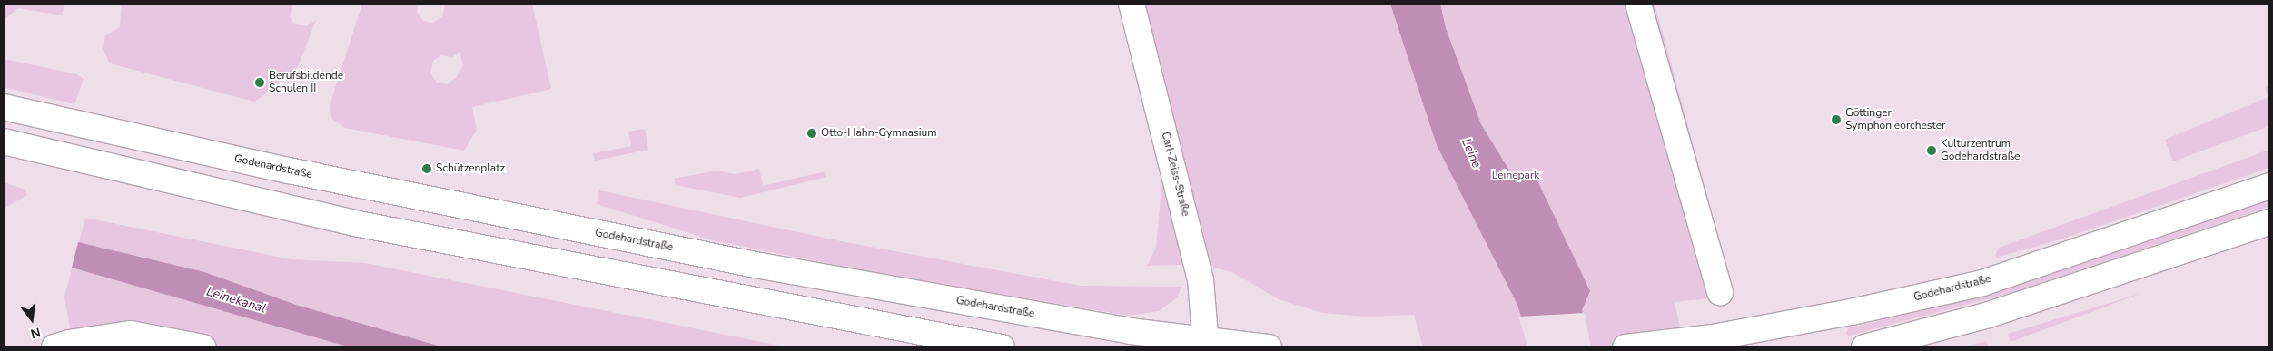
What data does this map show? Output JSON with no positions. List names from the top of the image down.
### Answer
{
  "streets": {
    "street": ["Godehardstraße", "Carl-Zeiss-Straße"]
  },
  "crossings": [
    ["Godehardstraße", "Carl-Zeiss-Straße"]
  ],
  "water": ["Leine", "Leinekanal"],
  "parks": ["Leinepark"],
  "places": [
    "Berufsbildende Schulen II",
    "Göttinger Symphonieorchester",
    "Otto-Hahn-Gymnasium",
    "Kulturzentrum Godehardstraße",
    "Schützenplatz"
  ],
  "north": "bottom"
}
